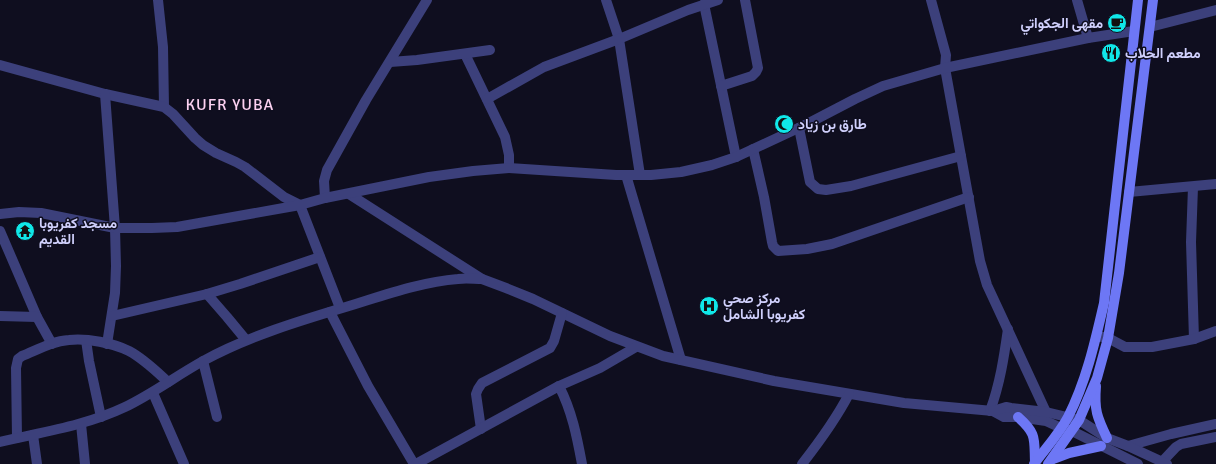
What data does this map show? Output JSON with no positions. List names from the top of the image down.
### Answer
{
  "districts": ["KUFR YUBA"],
  "places": {
    "cafe": ["مقهى الجكواتي"],
    "restaurant": ["مطعم الحلاب"],
    "mosque": ["طارق بن زياد"],
    "temple": ["مسجد كفريوبا القديم"],
    "hospital": ["مركز صحي كفريوبا الشامل"]
  }
}
